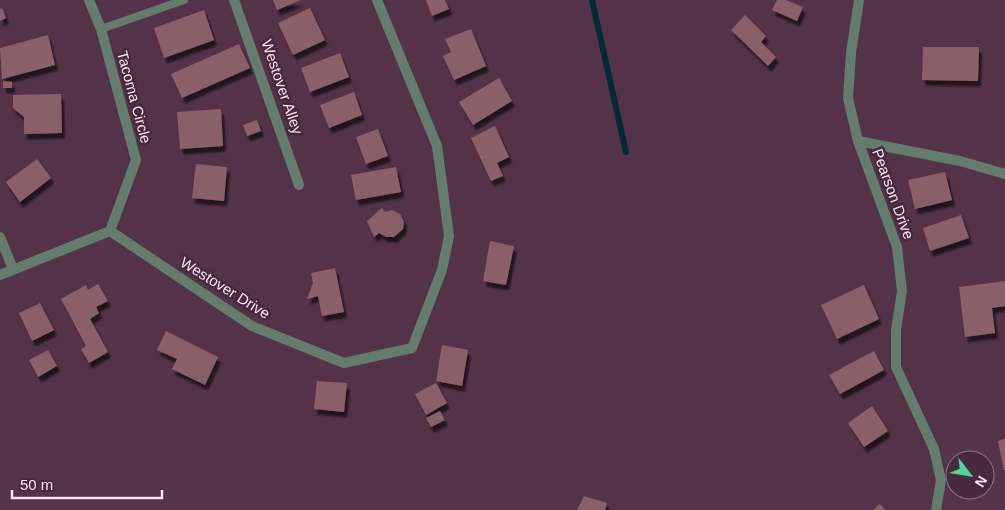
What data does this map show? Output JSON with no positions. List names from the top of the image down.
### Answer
{
  "streets": {
    "street": [
      "Westover Alley",
      "Tacoma Circle",
      "Pearson Drive",
      "Westover Drive"
    ]
  },
  "crossings": [
    ["Tacoma Circle", "Westover Drive"]
  ],
  "scale_bar": "50 m",
  "north": "bottom right"
}
